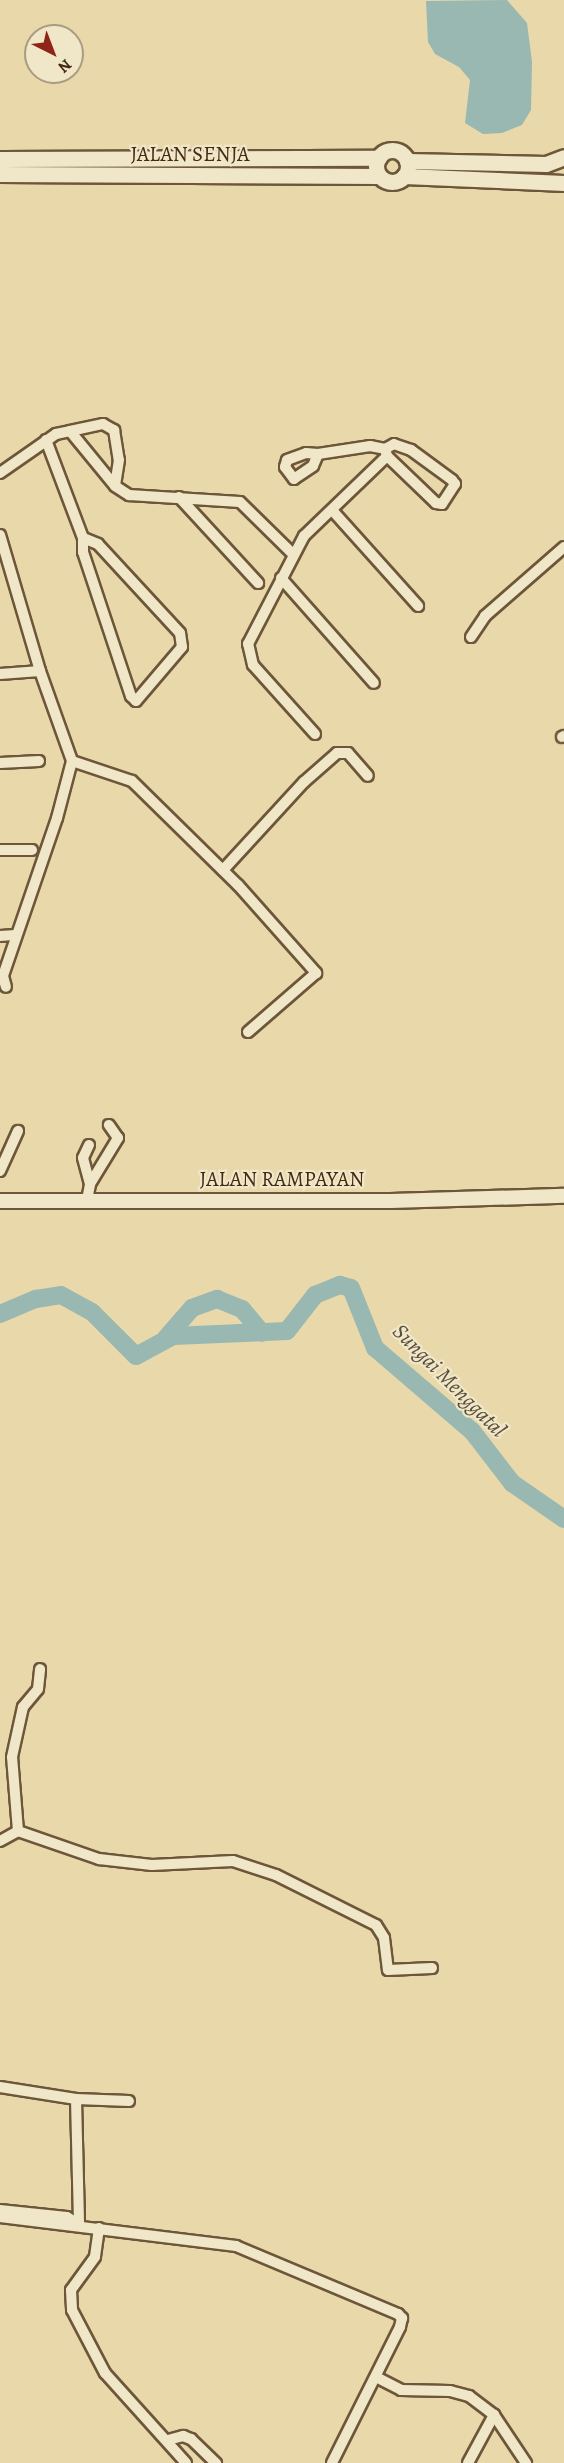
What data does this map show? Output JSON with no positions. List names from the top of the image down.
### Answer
{
  "streets": {
    "main road": ["JALAN SENJA"],
    "street": ["JALAN RAMPAYAN"]
  },
  "water": ["Sungai Menggatal"],
  "north": "bottom right"
}
